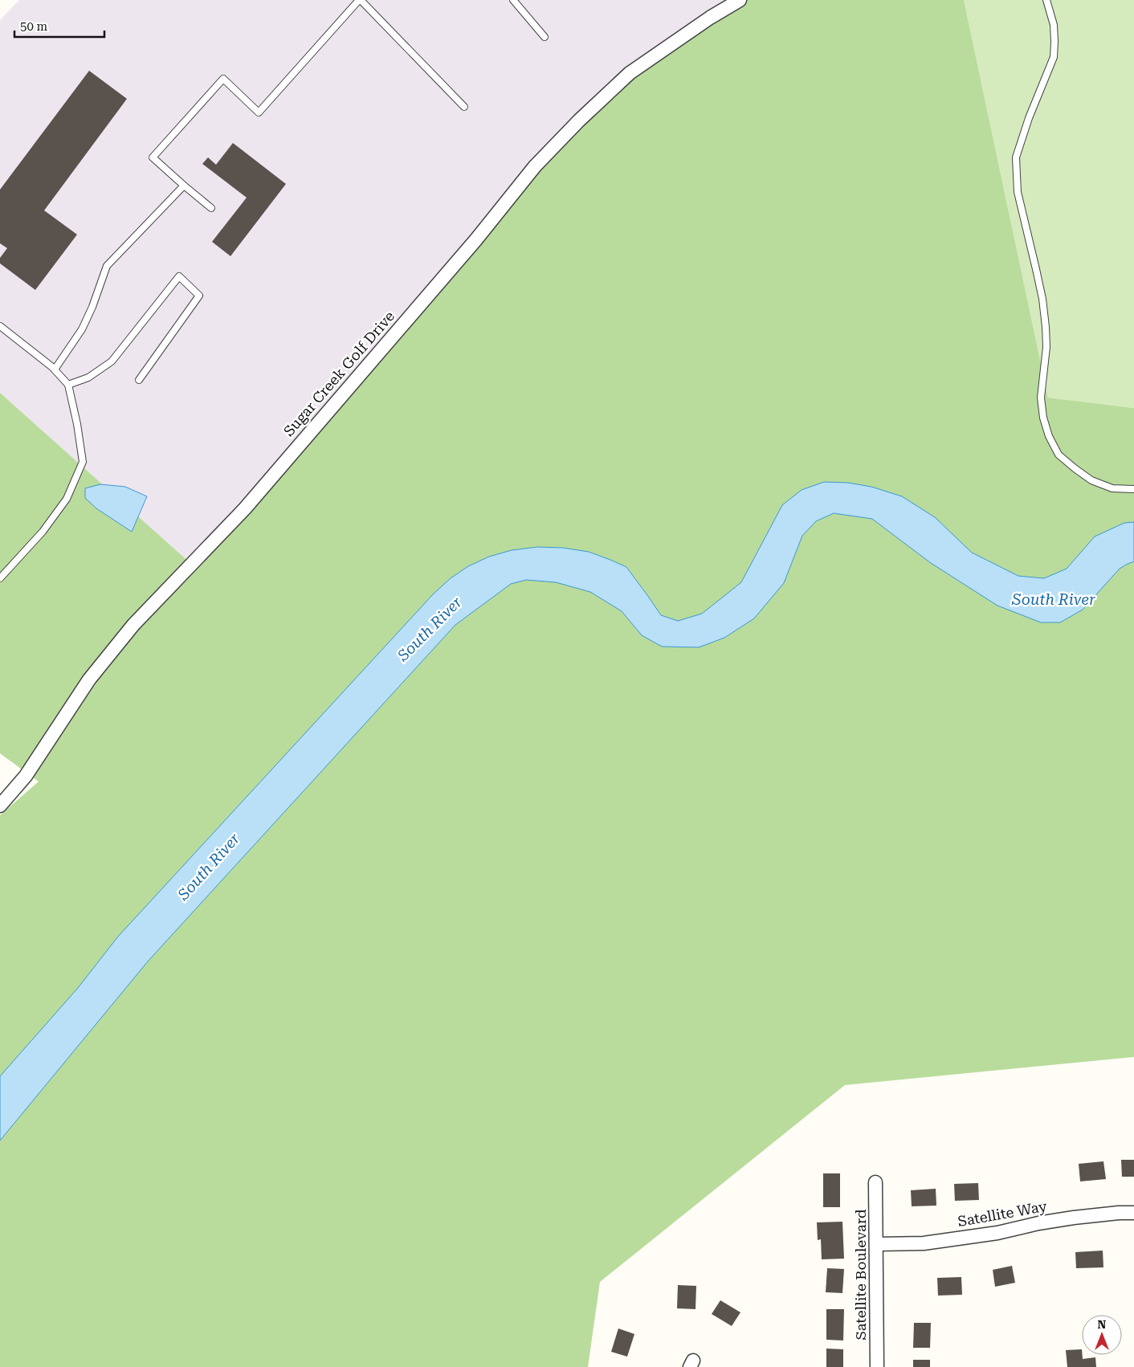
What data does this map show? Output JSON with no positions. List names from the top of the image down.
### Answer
{
  "streets": {
    "street": ["Sugar Creek Golf Drive", "Satellite Way", "Satellite Boulevard"]
  },
  "crossings": [
    ["Satellite Way", "Satellite Boulevard"]
  ],
  "water": ["South River"],
  "scale_bar": "50 m",
  "north": "top"
}
